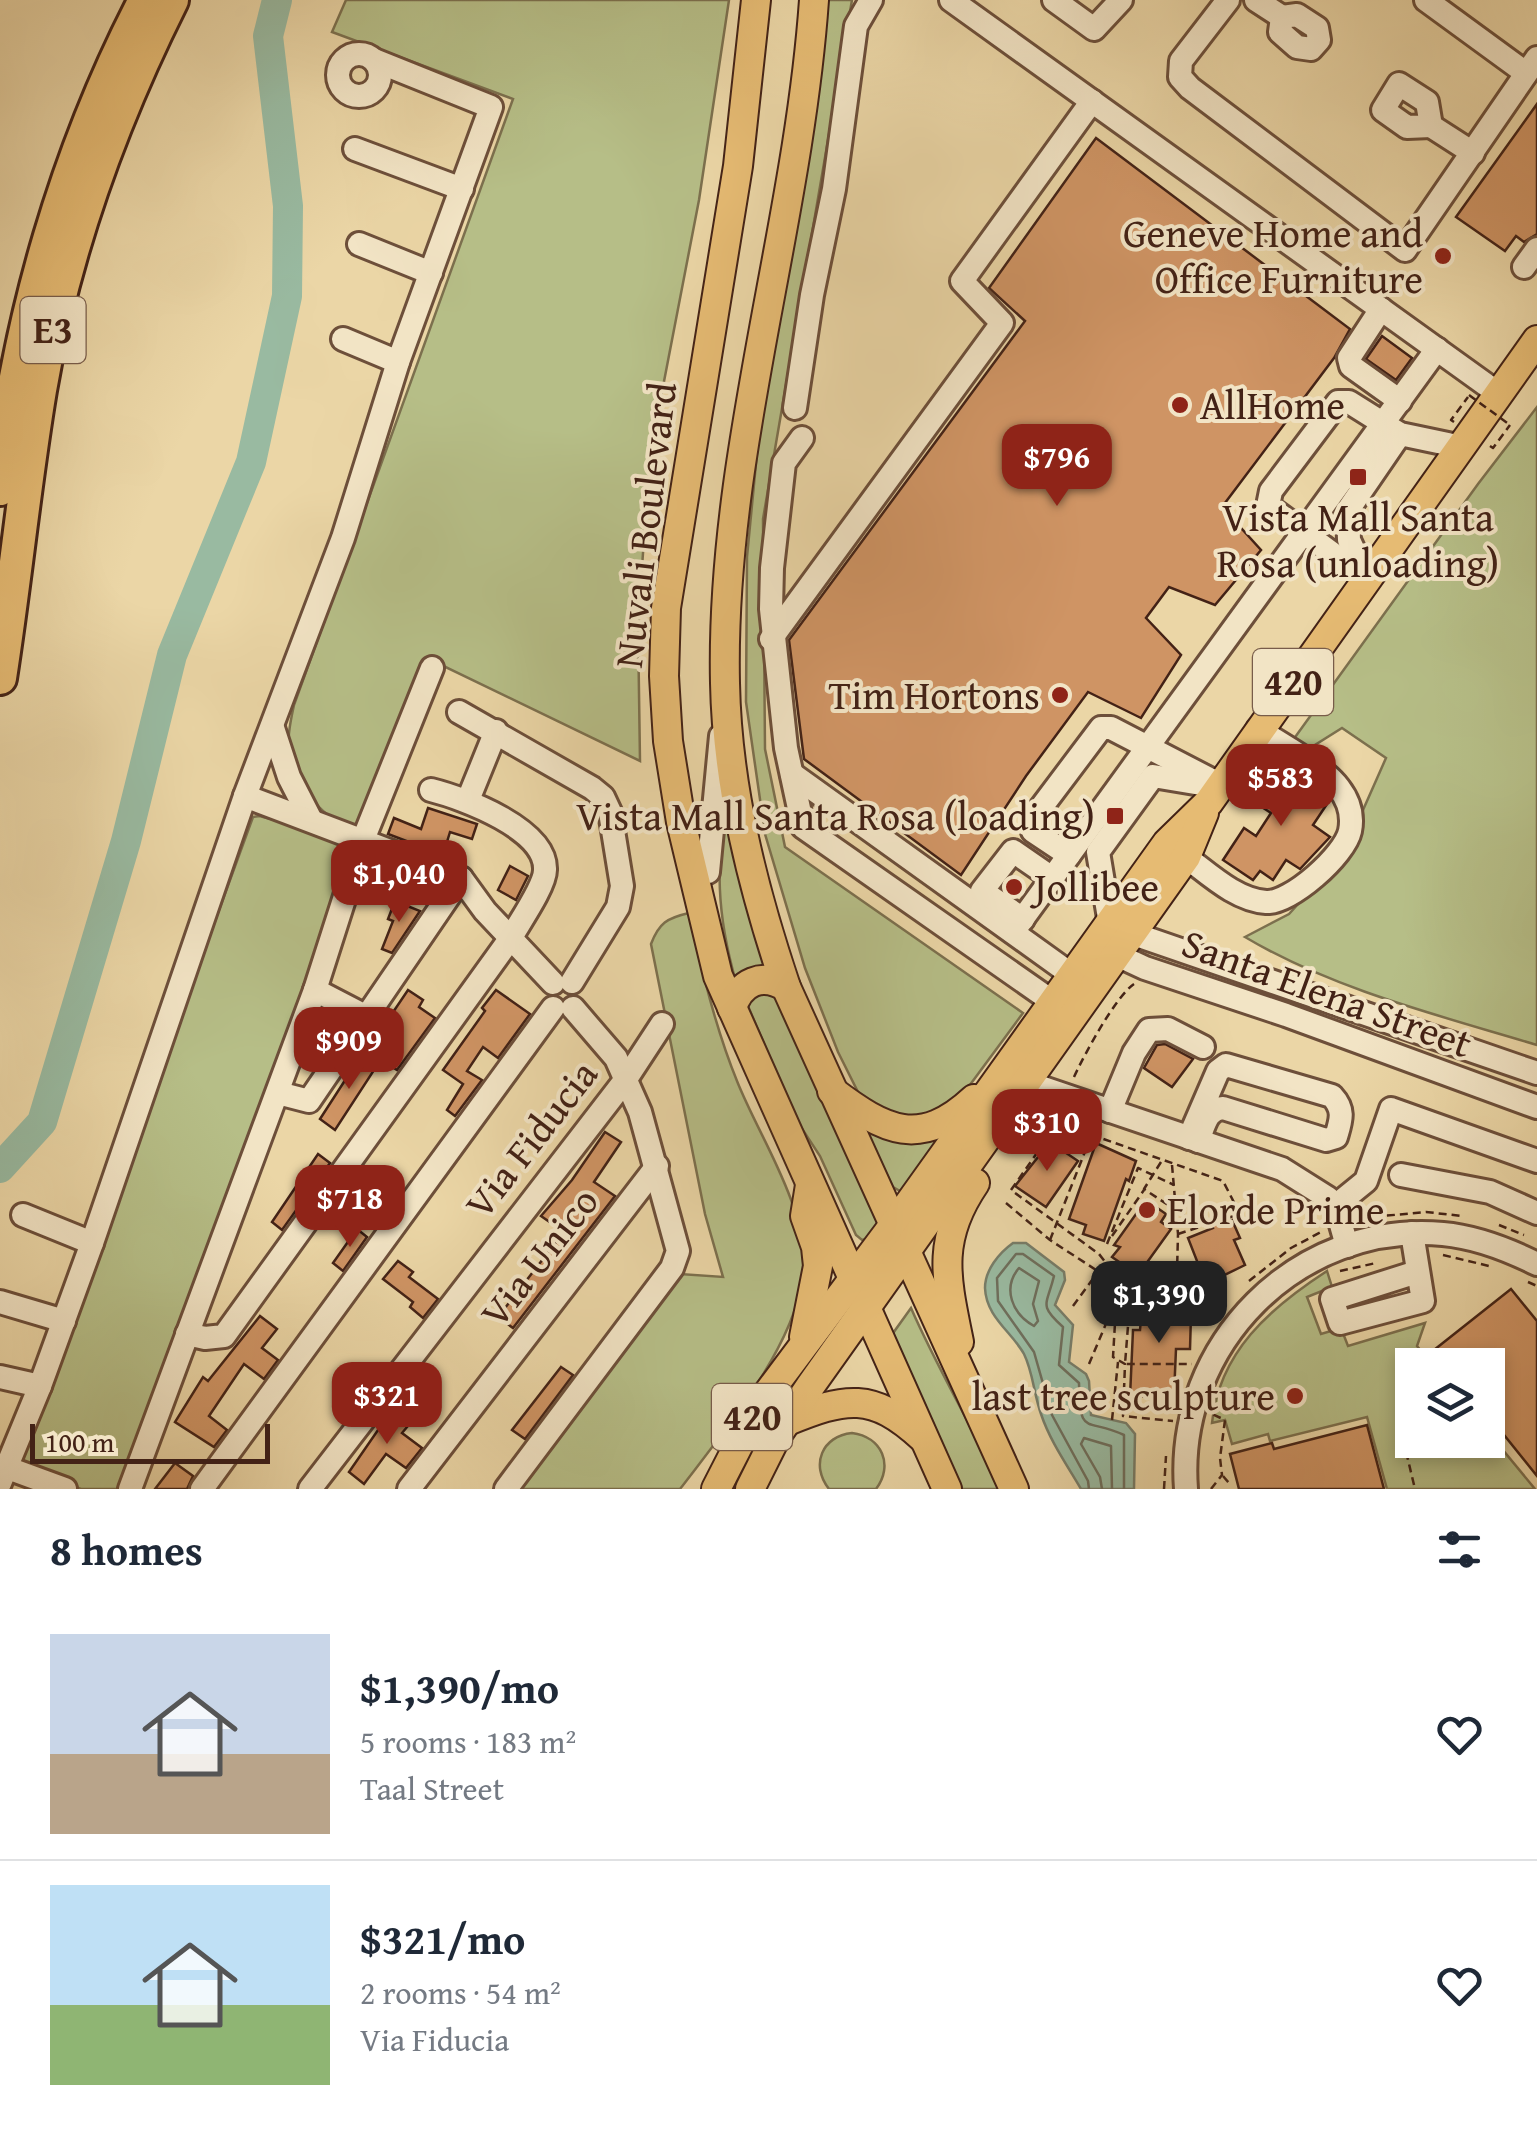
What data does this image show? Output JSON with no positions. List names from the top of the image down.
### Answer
{
  "streets": {
    "highway": ["E3"],
    "main road": ["Nuvali Boulevard", "420"],
    "street": ["Santa Elena Street", "Via Fiducia", "Via Unico"]
  },
  "crossings": [
    ["Nuvali Boulevard", "420"],
    ["420", "Santa Elena Street"]
  ],
  "places": {
    "other": [
      "Geneve Home and Office Furniture",
      "AllHome",
      "Tim Hortons",
      "Jollibee",
      "Elorde Prime",
      "last tree sculpture"
    ],
    "transit": ["Vista Mall Santa Rosa (unloading)", "Vista Mall Santa Rosa (loading)"]
  },
  "scale_bar": "100 m",
  "page": {
    "price": [
      "$796",
      "$583",
      "$1,040",
      "$909",
      "$310",
      "$718",
      "$1,390",
      "$321"
    ],
    "scale": "100 m",
    "heading": "8 homes",
    "list": [
      {
        "name": "$1,390/mo",
        "note": "5 rooms · 183 m² · Taal Street"
      },
      {
        "name": "$321/mo",
        "note": "2 rooms · 54 m² · Via Fiducia"
      }
    ]
  }
}
